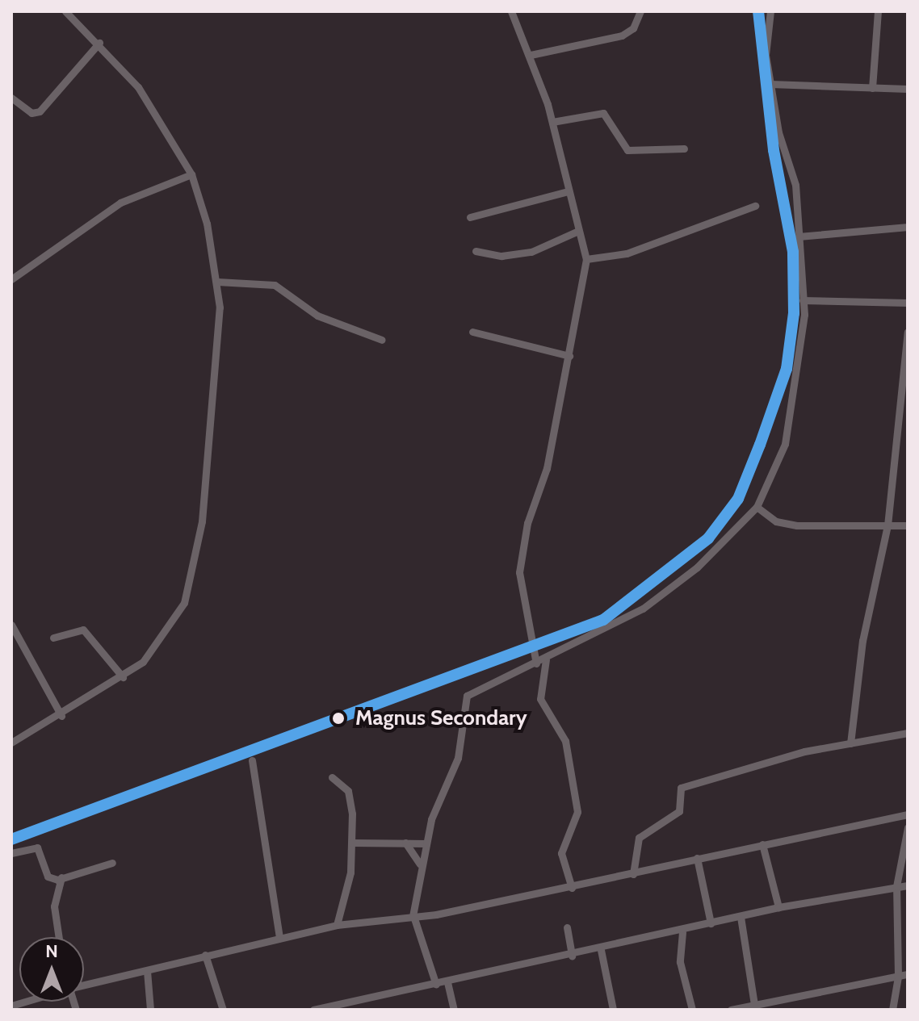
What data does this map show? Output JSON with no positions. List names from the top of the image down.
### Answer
{
  "places": ["Magnus Secondary"],
  "north": "top"
}
